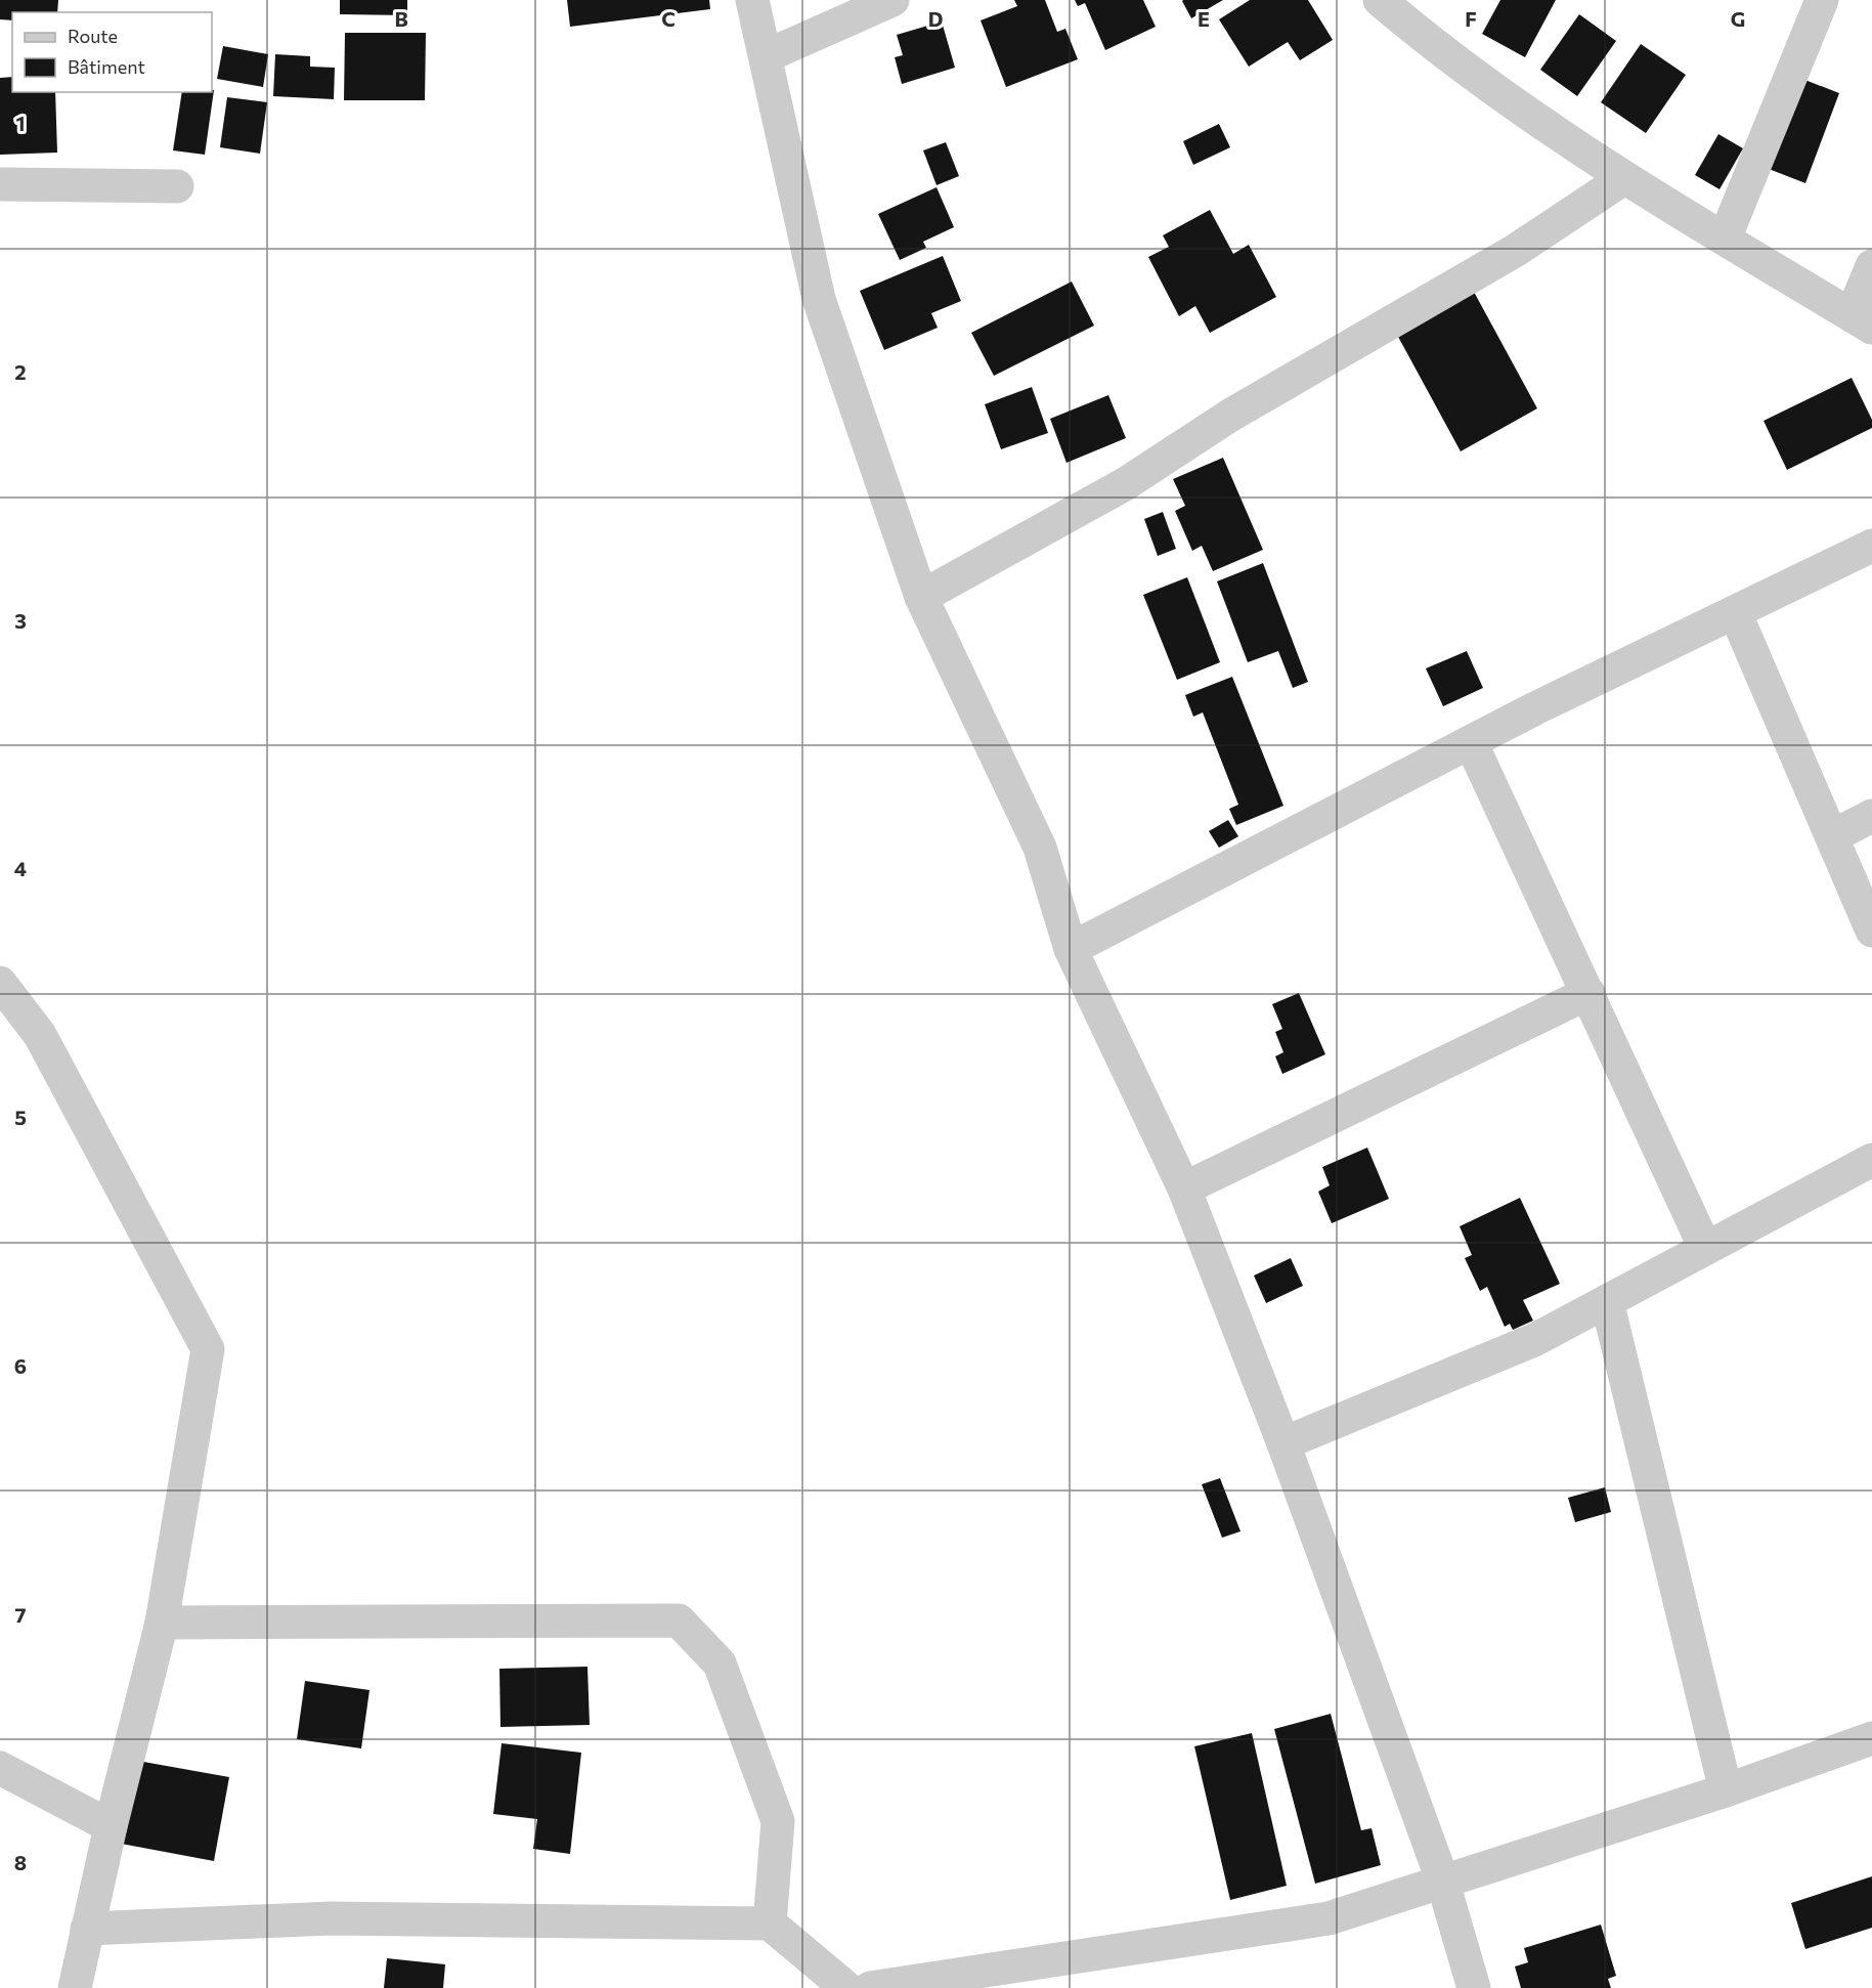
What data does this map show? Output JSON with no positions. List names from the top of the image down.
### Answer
{
  "legend": ["Route", "Bâtiment"],
  "grid": {
    "columns": [
      "B",
      "C",
      "D",
      "E",
      "F",
      "G"
    ],
    "rows": [
      "1",
      "2",
      "3",
      "4",
      "5",
      "6",
      "7",
      "8"
    ]
  }
}
